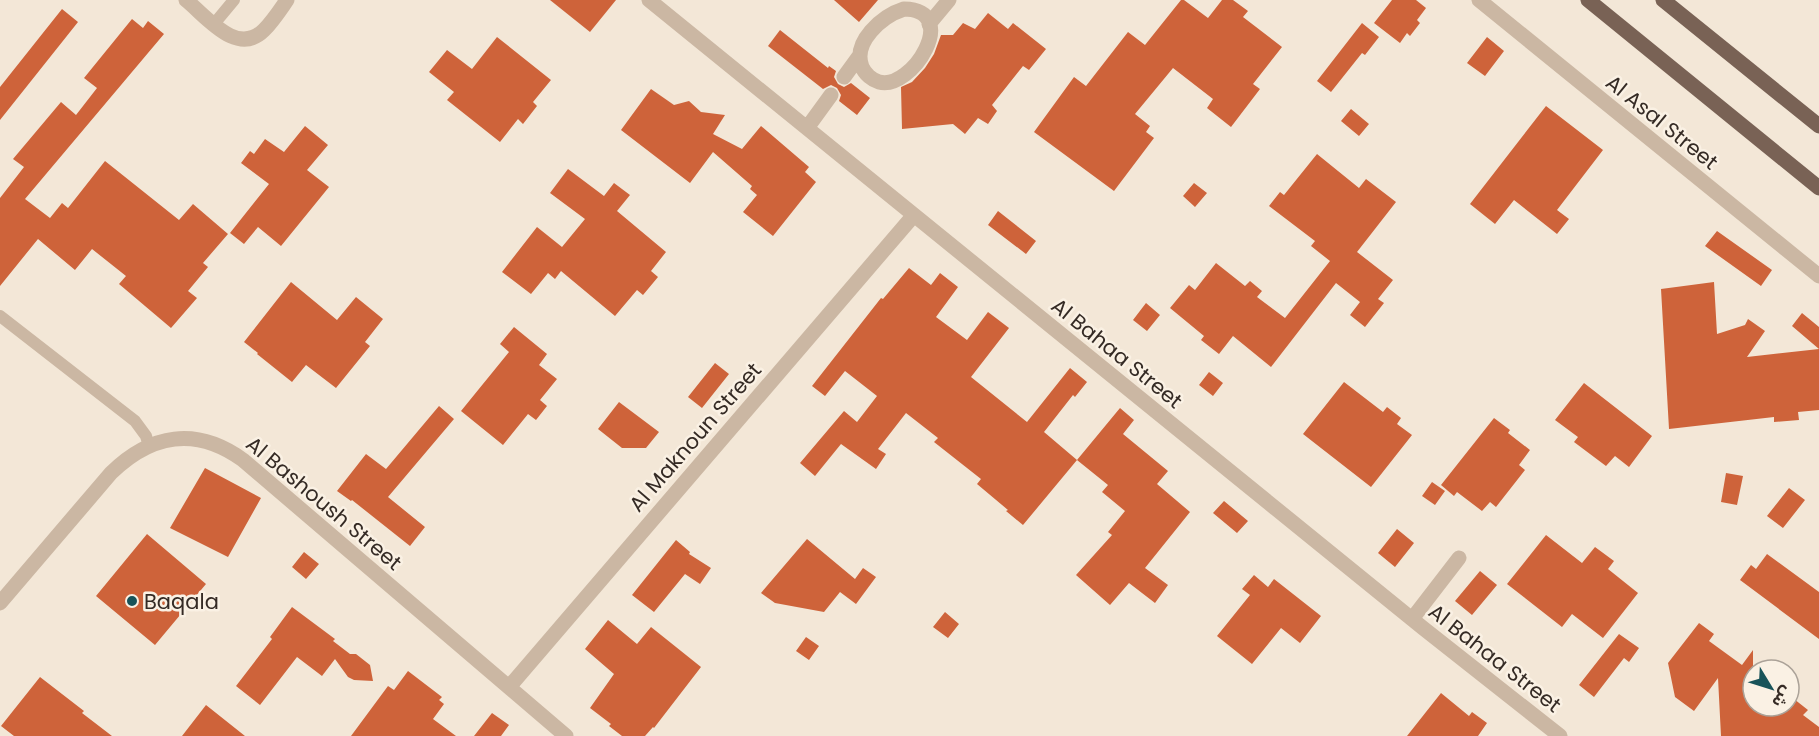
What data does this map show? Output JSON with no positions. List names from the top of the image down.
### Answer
{
  "streets": {
    "street": [
      "Al Asal Street",
      "Al Bahaa Street",
      "Al Maknoun Street",
      "Al Bashoush Street"
    ]
  },
  "crossings": [
    ["Al Bahaa Street", "Al Maknoun Street"],
    ["Al Maknoun Street", "Al Bashoush Street"]
  ],
  "places": ["Baqala"],
  "north": "bottom right"
}
